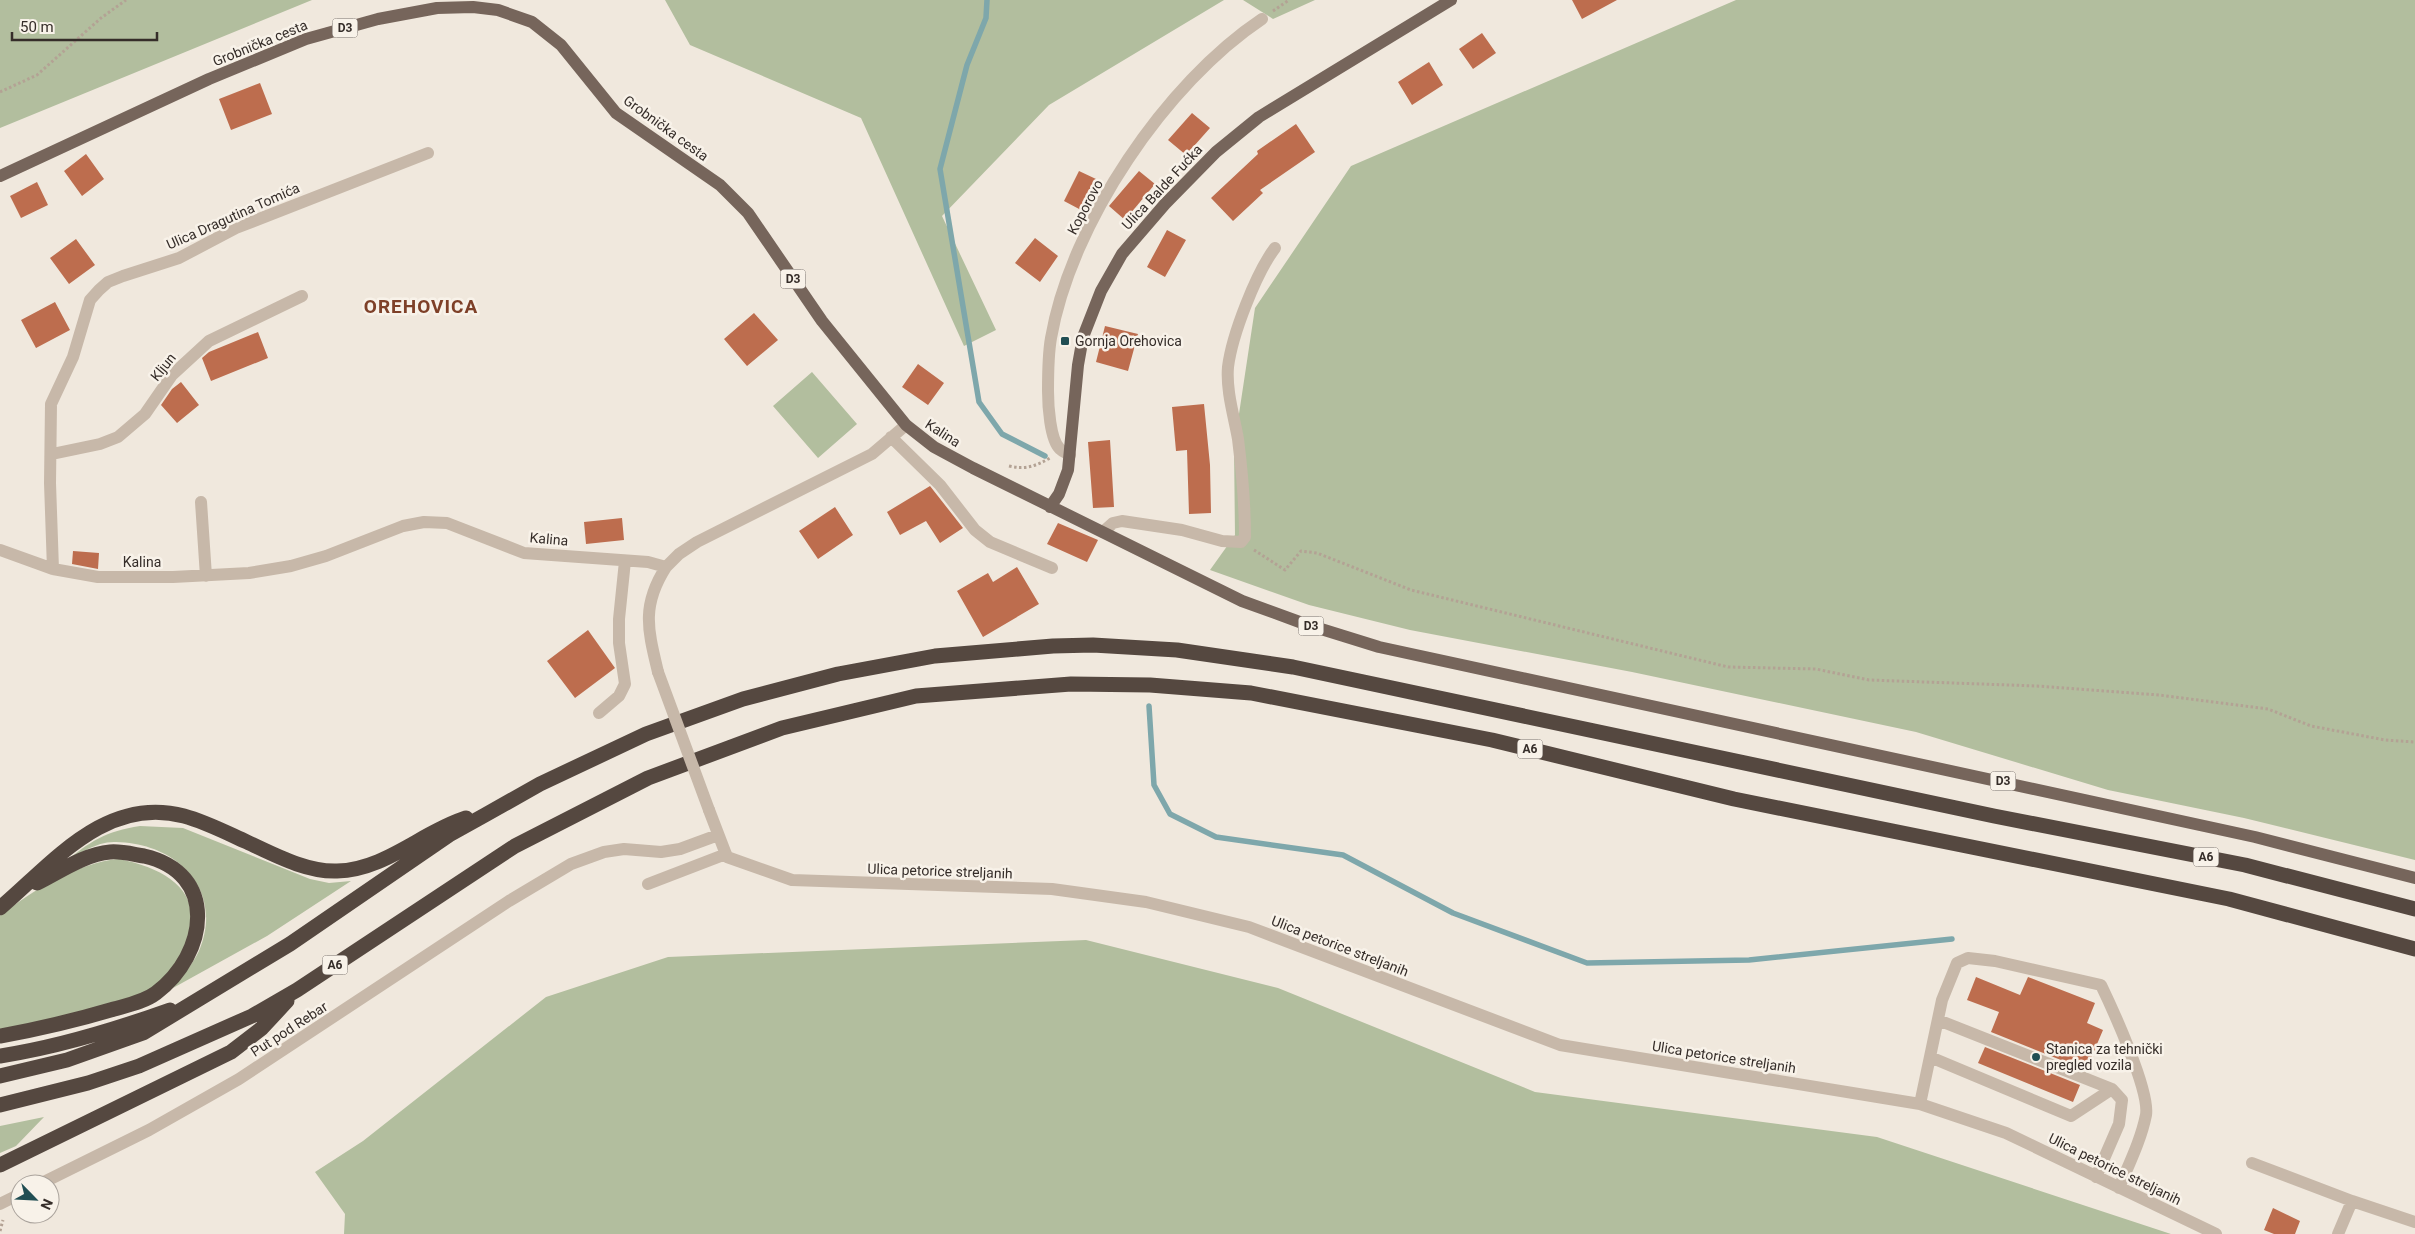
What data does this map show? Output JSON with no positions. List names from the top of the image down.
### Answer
{
  "streets": {
    "highway": ["A6"],
    "main road": [
      "D3",
      "Grobnička cesta",
      "Ulica Balde Fućka",
      "Kalina"
    ],
    "street": [
      "Koporovo",
      "Ulica Dragutina Tomića",
      "Kljun",
      "Ulica petorice streljanih",
      "Put pod Rebar"
    ]
  },
  "crossings": [
    ["D3", "Ulica Balde Fućka"],
    ["D3", "Kalina"],
    ["Grobnička cesta", "Kalina"],
    ["Ulica Balde Fućka", "Koporovo"],
    ["Ulica Balde Fućka", "Kalina"],
    ["Ulica Dragutina Tomića", "Kljun"],
    ["Ulica Dragutina Tomića", "Kalina"]
  ],
  "districts": ["OREHOVICA"],
  "places": {
    "transit": ["Gornja Orehovica"],
    "other": ["Stanica za tehnički pregled vozila"]
  },
  "scale_bar": "50 m",
  "north": "bottom right"
}
